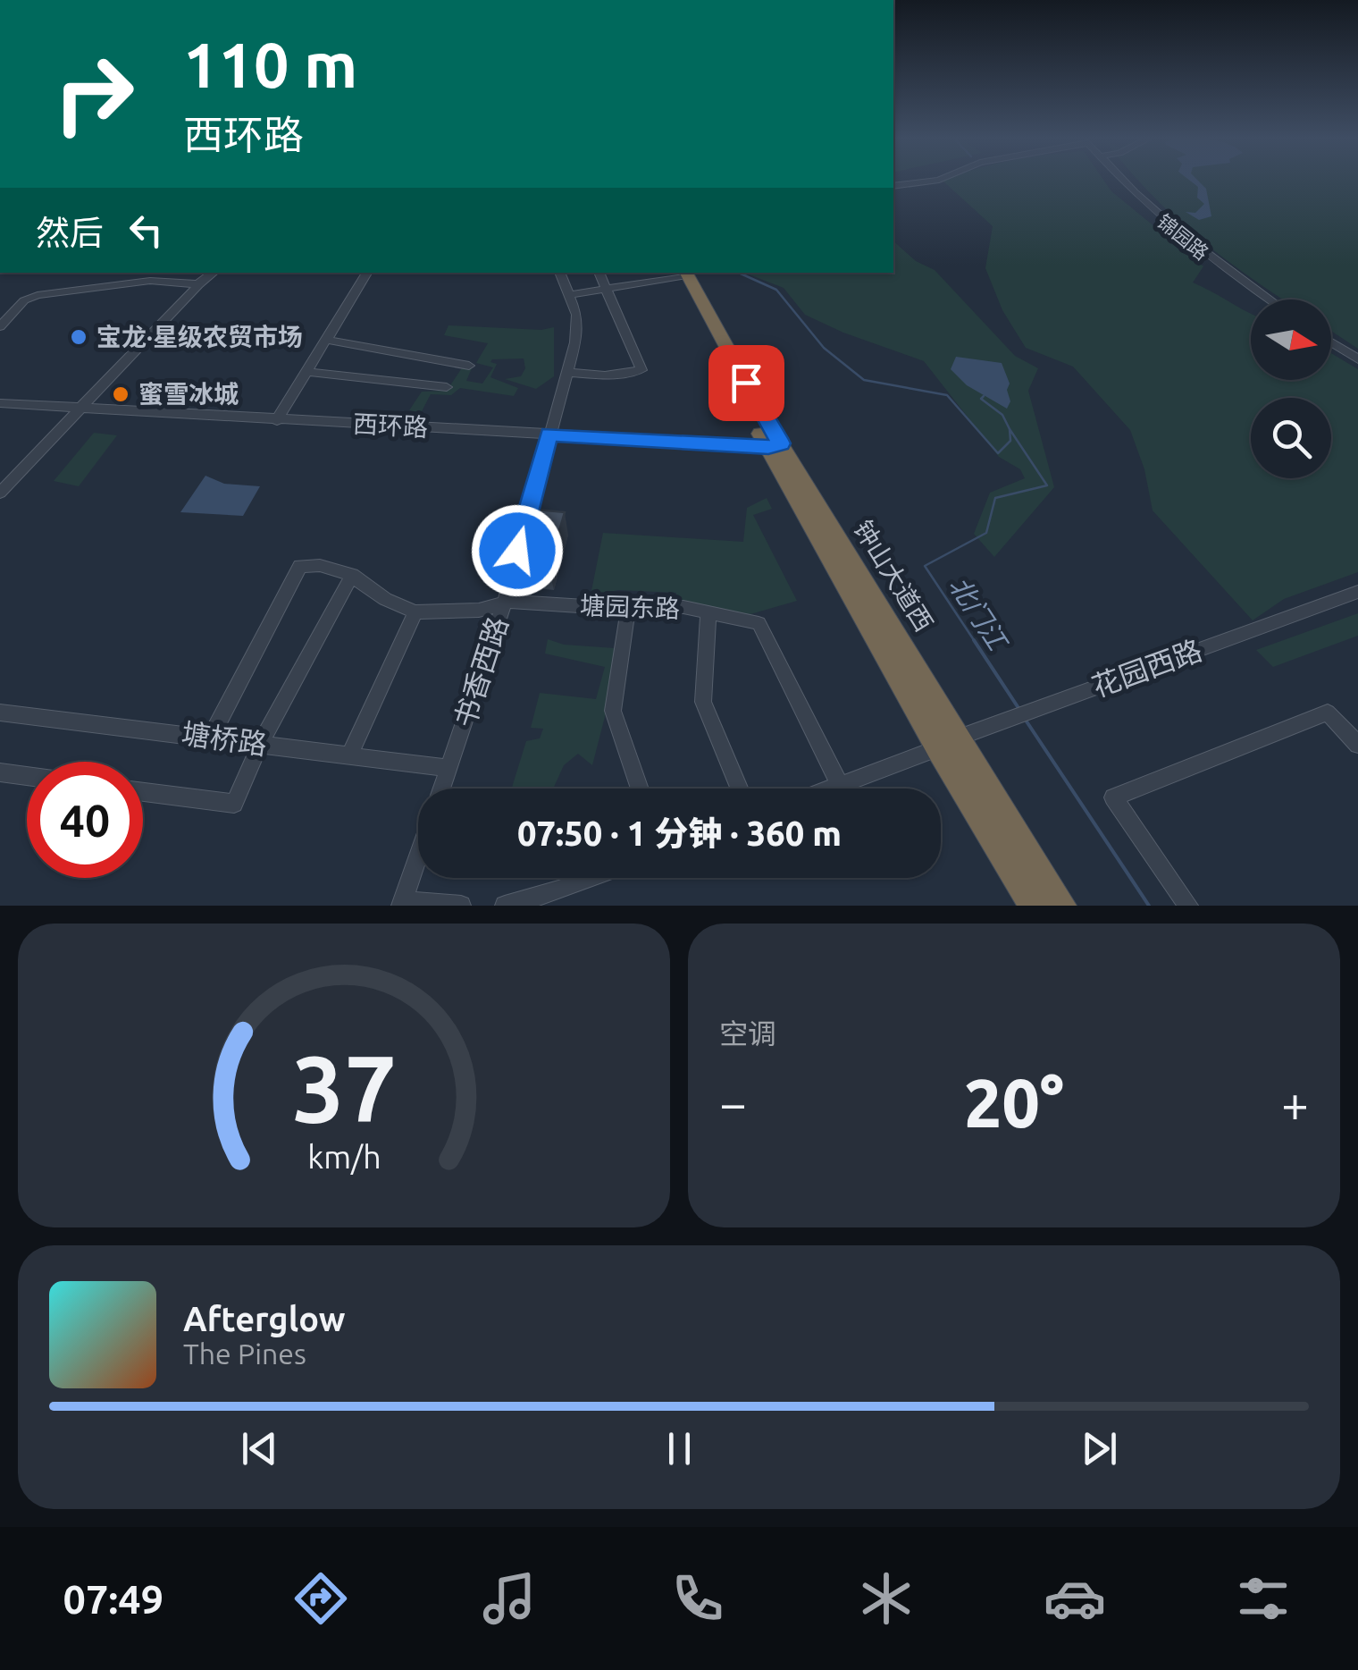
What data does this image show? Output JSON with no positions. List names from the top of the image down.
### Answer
{
  "streets": {
    "highway": ["钟山大道西"],
    "street": [
      "锦园路",
      "西环路",
      "塘园东路",
      "花园西路",
      "书香西路",
      "塘桥路"
    ]
  },
  "crossings": [
    ["西环路", "钟山大道西"],
    ["西环路", "书香西路"],
    ["钟山大道西", "花园西路"],
    ["塘园东路", "花园西路"],
    ["塘园东路", "书香西路"],
    ["塘园东路", "塘桥路"],
    ["书香西路", "塘桥路"]
  ],
  "water": ["北门江"],
  "places": ["宝龙·星级农贸市场", "蜜雪冰城"],
  "north": "right",
  "page": {
    "turn": ["110 m", "西环路"],
    "then": "然后",
    "limit": "40",
    "trip": "07:50 · 1 分钟 · 360 m",
    "tile": "空调",
    "heat": ["−", "20°", "+"],
    "song": ["Afterglow", "The Pines"],
    "tabs": "07:49",
    "gauge": ["37", "km/h"]
  }
}
